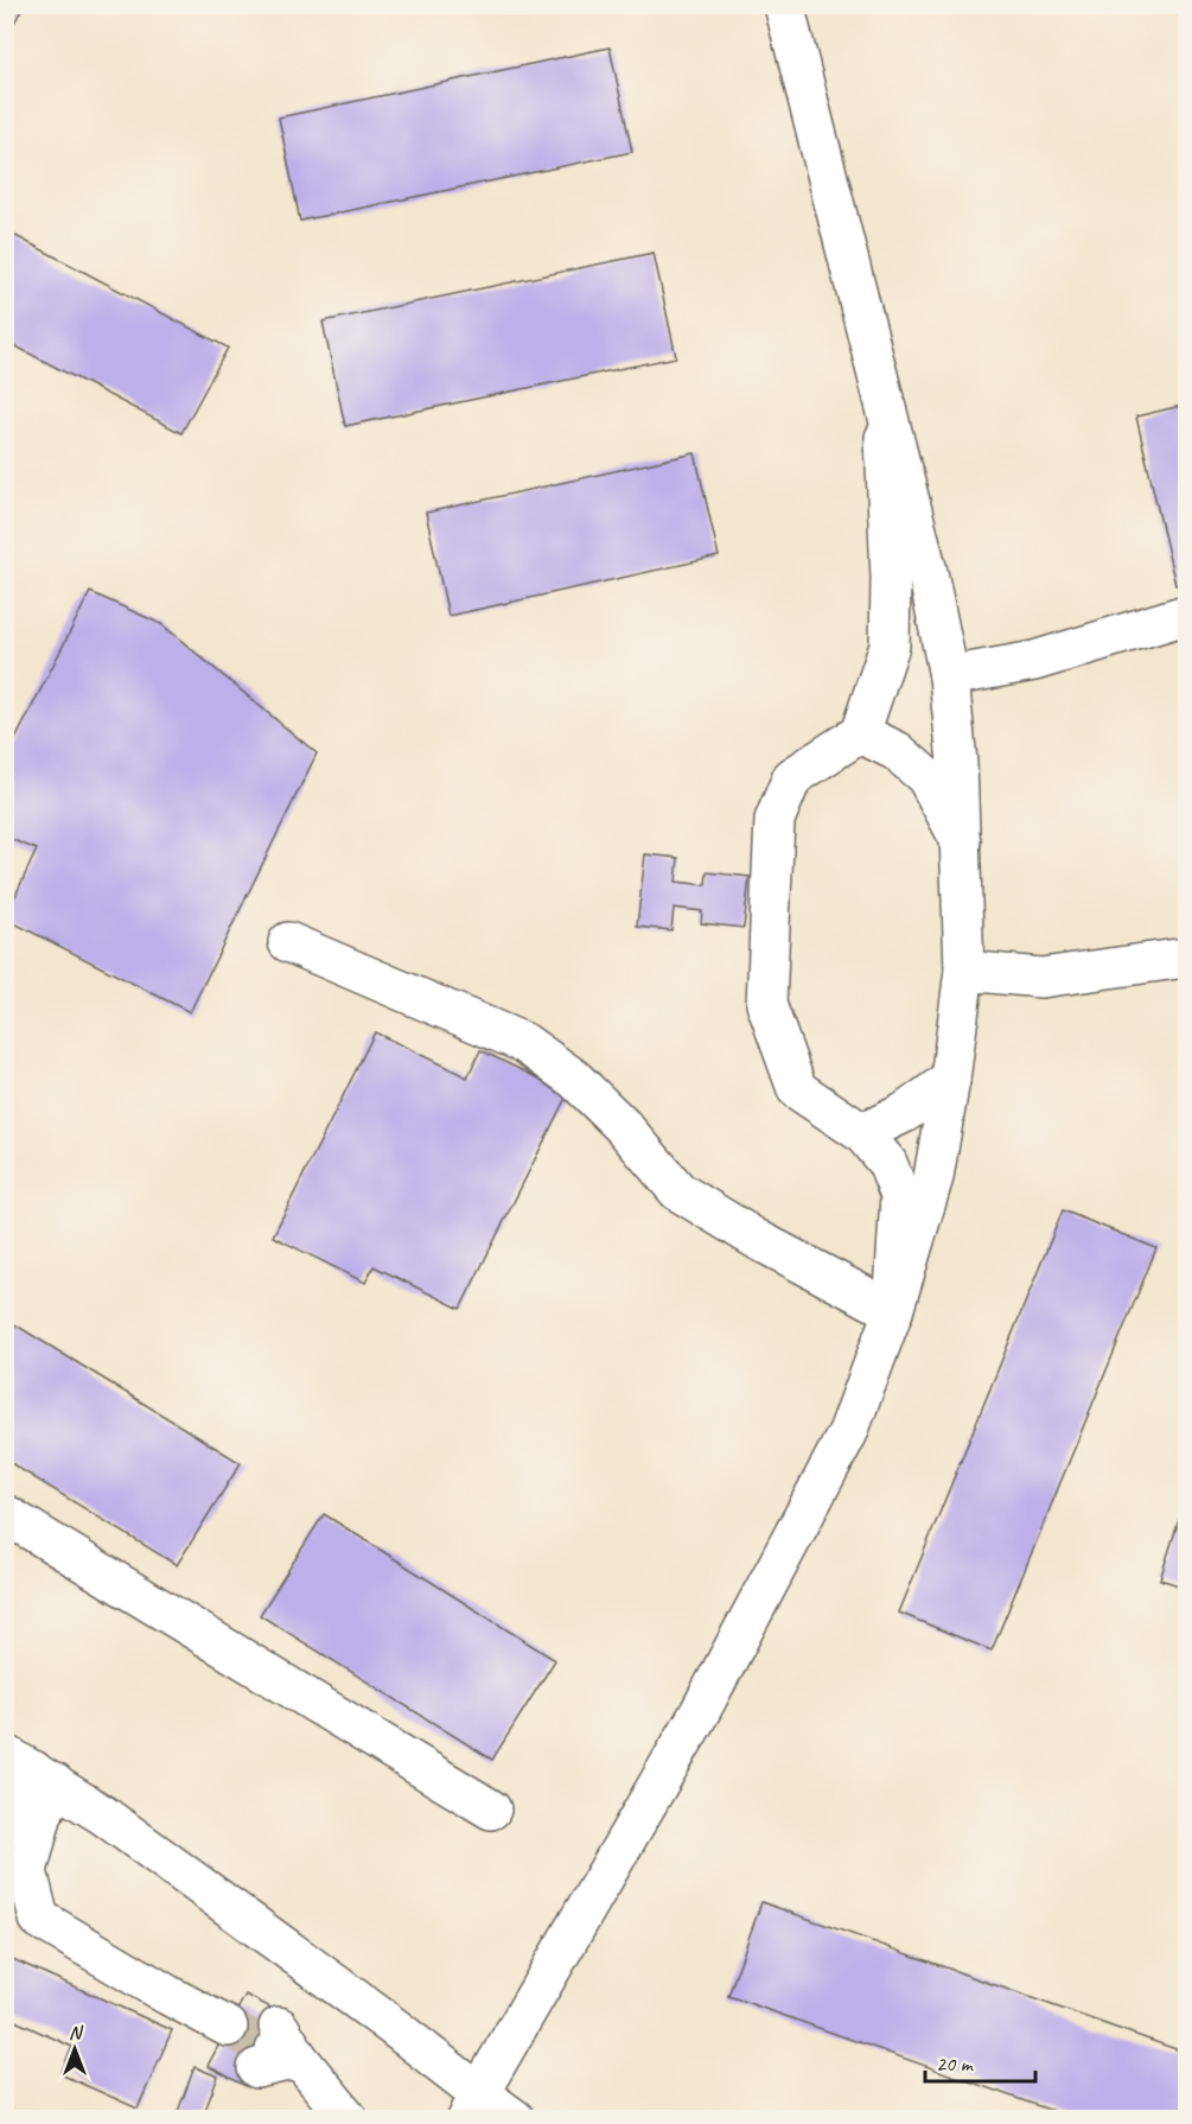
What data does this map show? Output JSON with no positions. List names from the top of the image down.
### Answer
{
  "scale_bar": "20 m",
  "north": "top"
}
